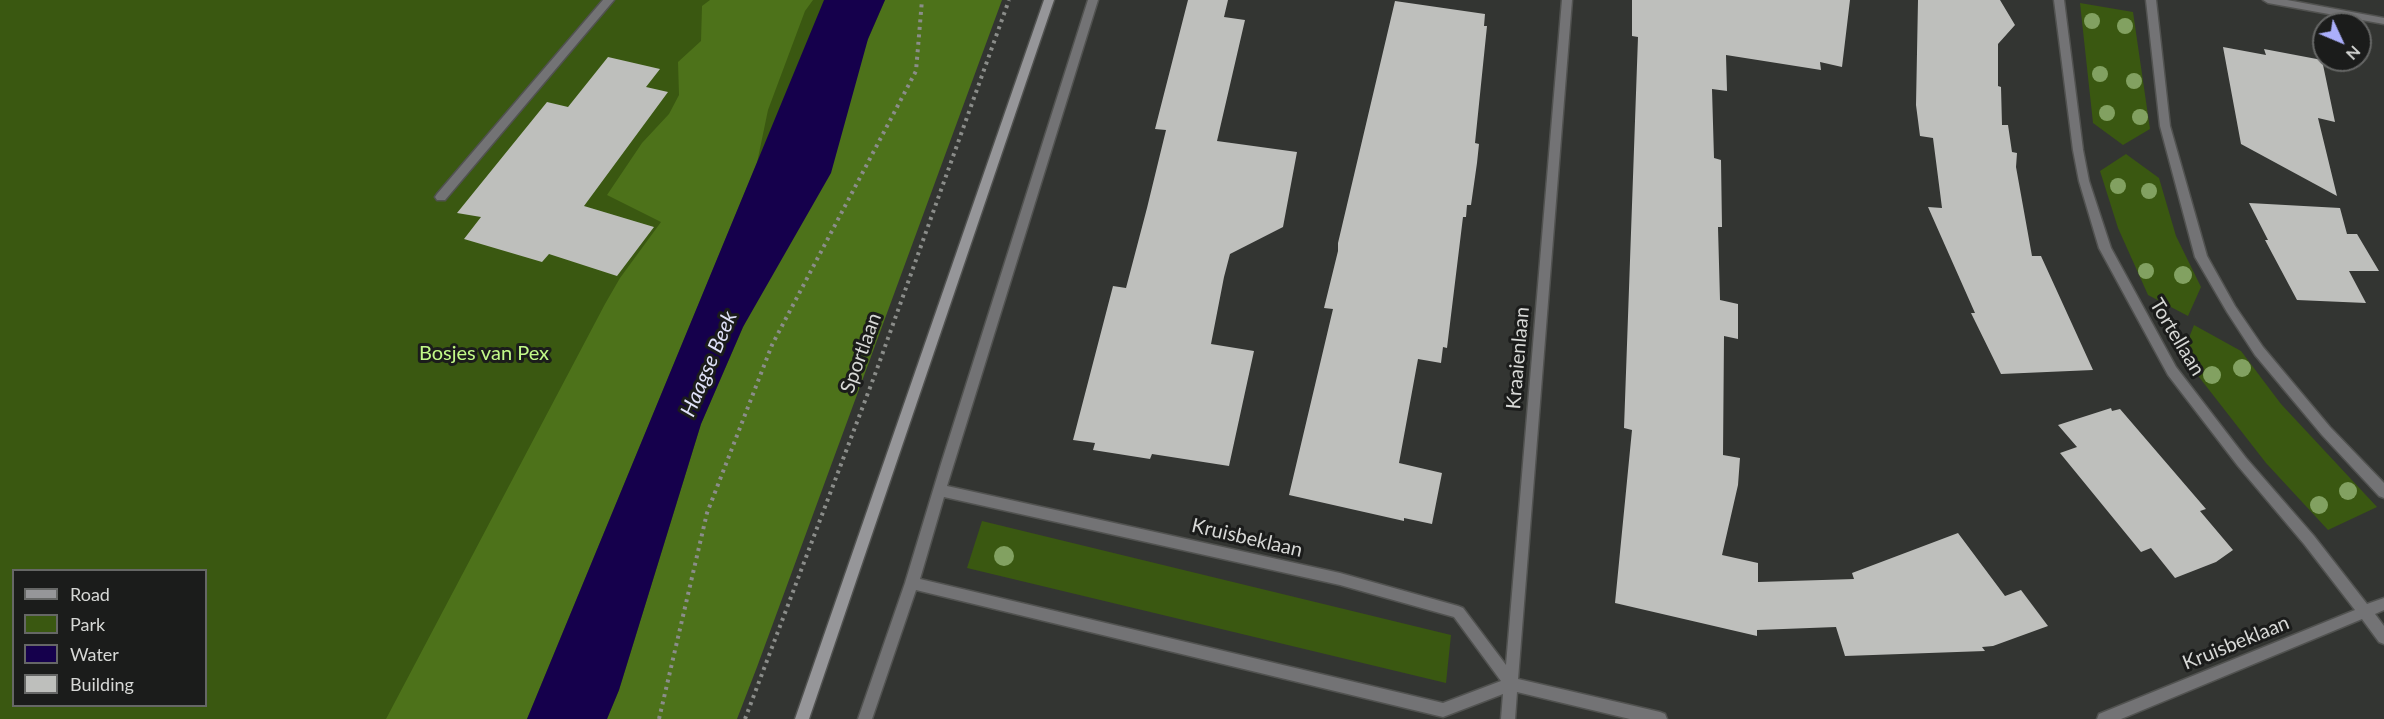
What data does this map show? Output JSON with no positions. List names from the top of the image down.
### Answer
{
  "streets": {
    "street": ["Tortellaan", "Kraaienlaan", "Kruisbeklaan"],
    "path": ["Sportlaan"]
  },
  "crossings": [
    ["Tortellaan", "Kruisbeklaan"],
    ["Kraaienlaan", "Kruisbeklaan"]
  ],
  "water": ["Haagse Beek"],
  "parks": ["Bosjes van Pex"],
  "legend": [
    "Road",
    "Park",
    "Water",
    "Building"
  ],
  "north": "bottom right"
}
